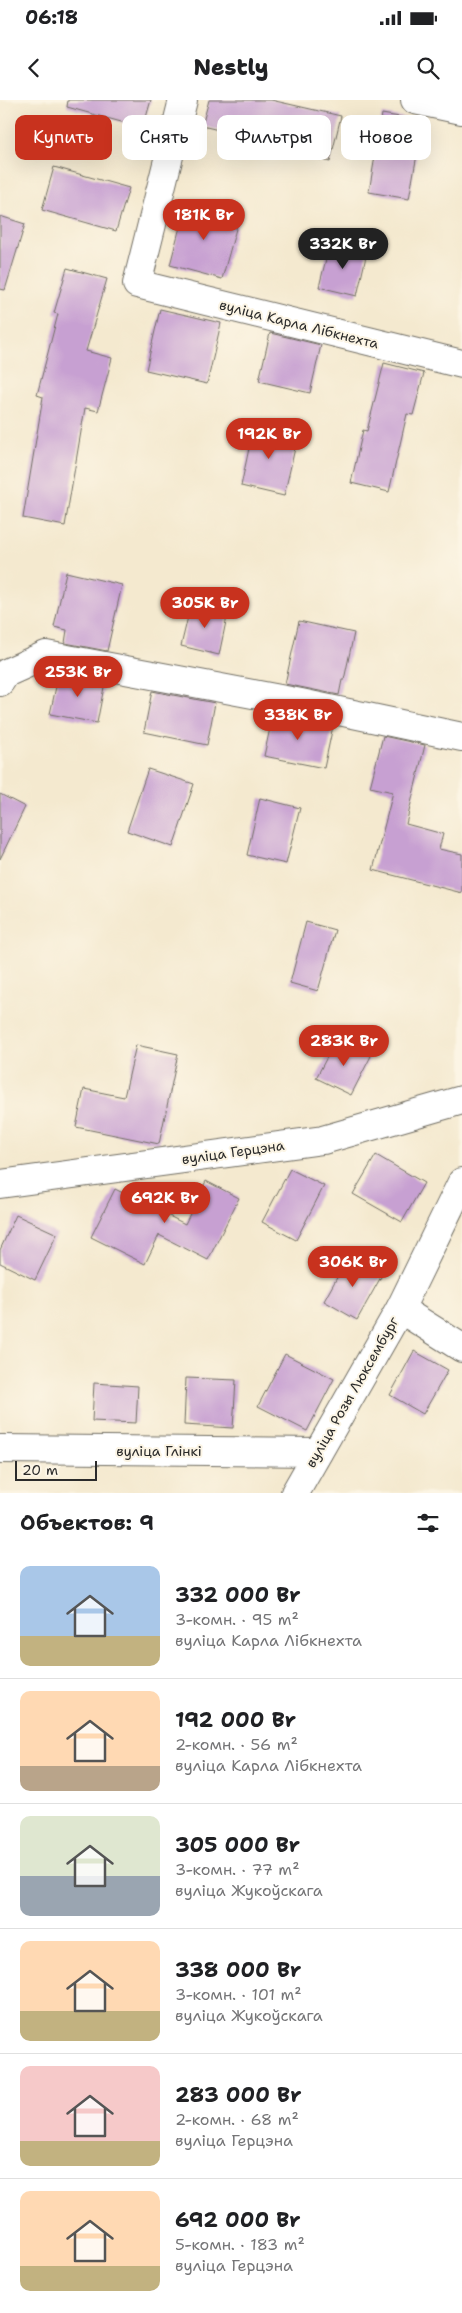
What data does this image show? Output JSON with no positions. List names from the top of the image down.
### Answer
{
  "streets": {
    "street": [
      "вуліца Карла Лібкнехта",
      "вуліца Герцэна",
      "вуліца Розы Люксембург",
      "вуліца Глінкі"
    ]
  },
  "crossings": [
    ["вуліца Розы Люксембург", "вуліца Глінкі"]
  ],
  "scale_bar": "20 m",
  "page": {
    "status": "06:18",
    "header": "Nestly",
    "chip": [
      "Купить",
      "Снять",
      "Фильтры",
      "Новое"
    ],
    "price": [
      "181K Br",
      "332K Br",
      "192K Br",
      "305K Br",
      "253K Br",
      "338K Br",
      "283K Br",
      "692K Br",
      "306K Br"
    ],
    "scale": "20 m",
    "heading": "Объектов: 9",
    "list": [
      {
        "name": "332 000 Br",
        "note": "3-комн. · 95 m² · вуліца Карла Лібкнехта"
      },
      {
        "name": "192 000 Br",
        "note": "2-комн. · 56 m² · вуліца Карла Лібкнехта"
      },
      {
        "name": "305 000 Br",
        "note": "3-комн. · 77 m² · вуліца Жукоўскага"
      },
      {
        "name": "338 000 Br",
        "note": "3-комн. · 101 m² · вуліца Жукоўскага"
      },
      {
        "name": "283 000 Br",
        "note": "2-комн. · 68 m² · вуліца Герцэна"
      },
      {
        "name": "692 000 Br",
        "note": "5-комн. · 183 m² · вуліца Герцэна"
      }
    ]
  }
}
